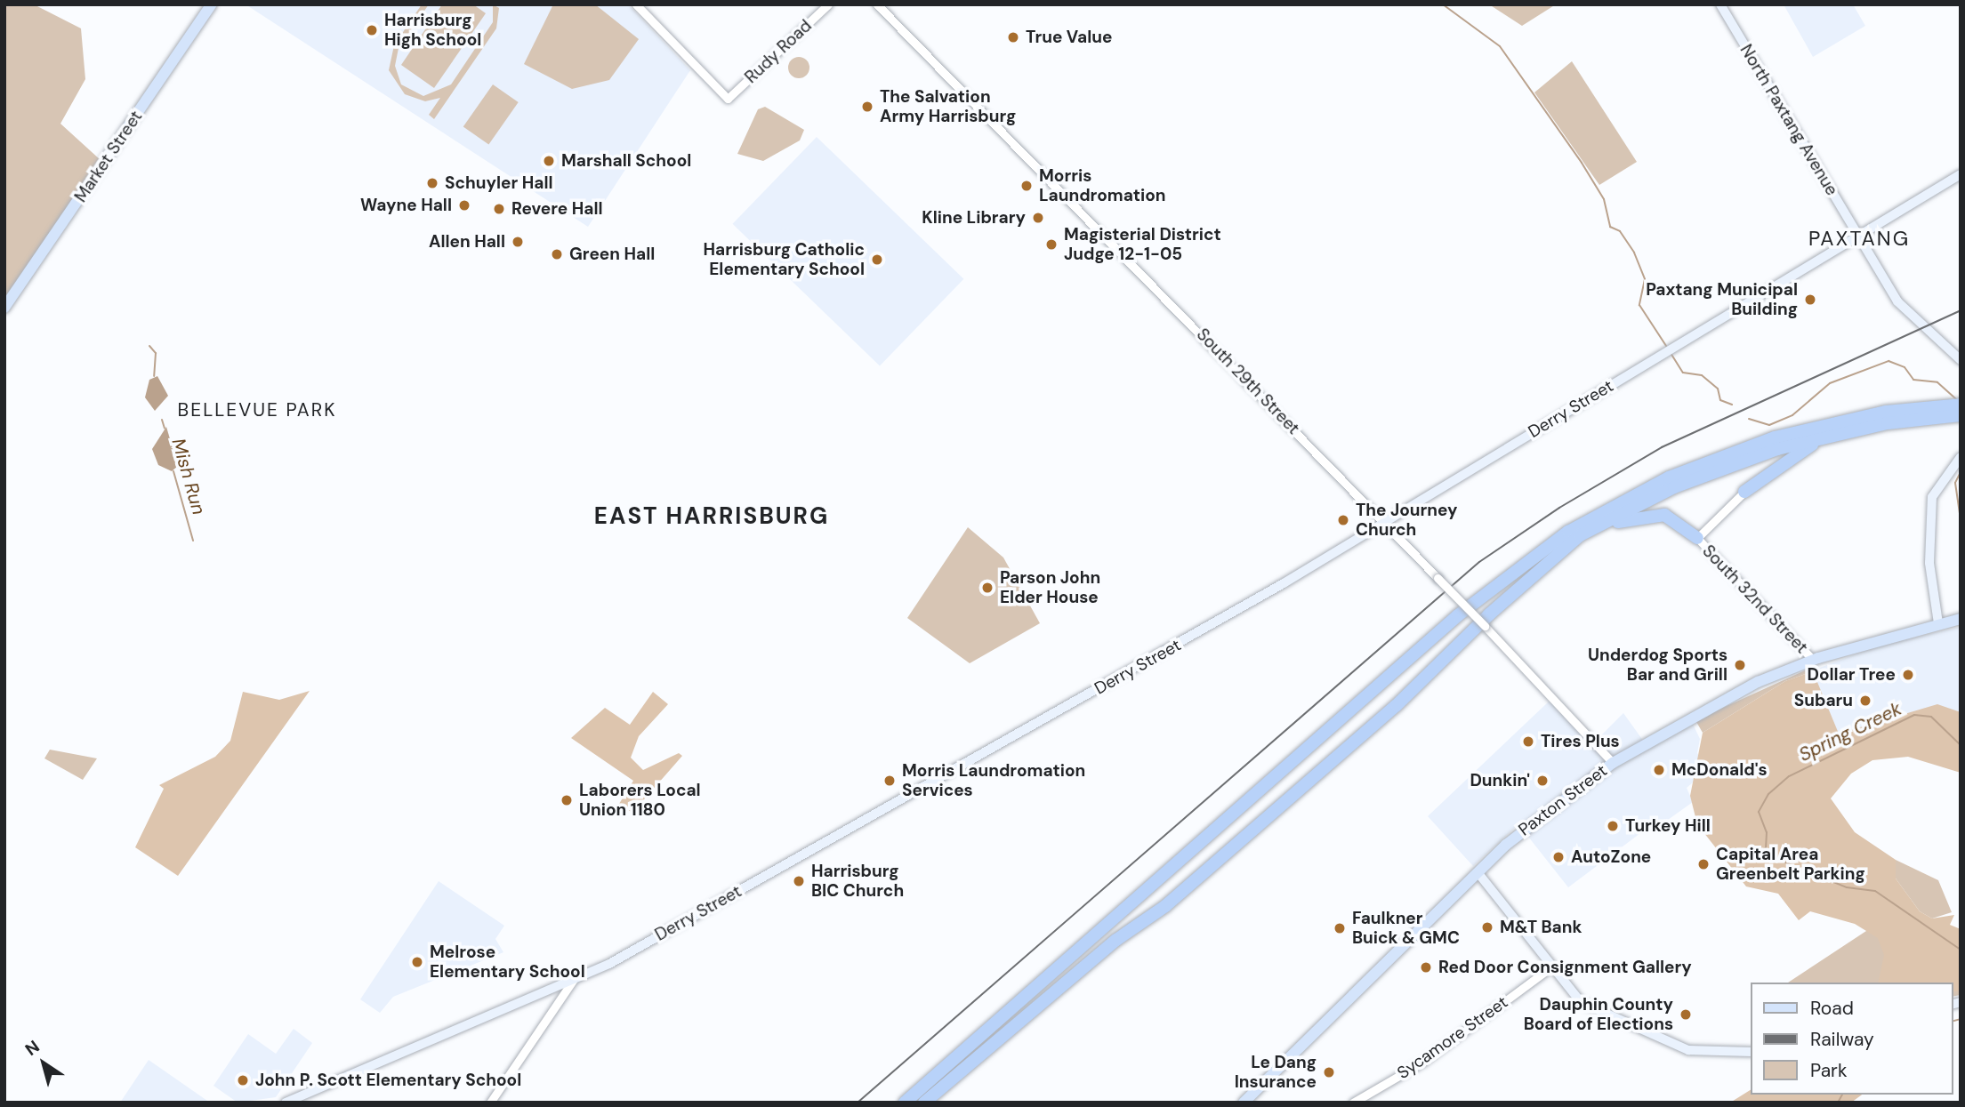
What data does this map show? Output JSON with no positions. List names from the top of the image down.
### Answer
{
  "streets": {
    "main road": [
      "North Paxtang Avenue",
      "Market Street",
      "Derry Street",
      "Paxton Street"
    ],
    "street": [
      "Rudy Road",
      "South 29th Street",
      "South 32nd Street",
      "Sycamore Street"
    ]
  },
  "crossings": [
    ["North Paxtang Avenue", "Derry Street"],
    ["South 29th Street", "Derry Street"],
    ["South 29th Street", "Paxton Street"],
    ["South 32nd Street", "Paxton Street"]
  ],
  "districts": ["PAXTANG", "BELLEVUE PARK", "EAST HARRISBURG"],
  "water": ["Mish Run", "Spring Creek"],
  "places": [
    "Harrisburg High School",
    "True Value",
    "The Salvation Army Harrisburg",
    "Marshall School",
    "Schuyler Hall",
    "Morris Laundromation",
    "Wayne Hall",
    "Revere Hall",
    "Kline Library",
    "Allen Hall",
    "Magisterial District Judge 12-1-05",
    "Green Hall",
    "Harrisburg Catholic Elementary School",
    "Paxtang Municipal Building",
    "The Journey Church",
    "Parson John Elder House",
    "Underdog Sports Bar and Grill",
    "Dollar Tree",
    "Subaru",
    "Tires Plus",
    "McDonald's",
    "Morris Laundromation Services",
    "Dunkin'",
    "Laborers Local Union 1180",
    "Turkey Hill",
    "AutoZone",
    "Capital Area Greenbelt Parking",
    "Harrisburg BIC Church",
    "M&T Bank",
    "Faulkner Buick & GMC",
    "Melrose Elementary School",
    "Red Door Consignment Gallery",
    "Dauphin County Board of Elections",
    "Le Dang Insurance",
    "John P. Scott Elementary School"
  ],
  "legend": ["Road", "Railway", "Park"],
  "north": "top left"
}
